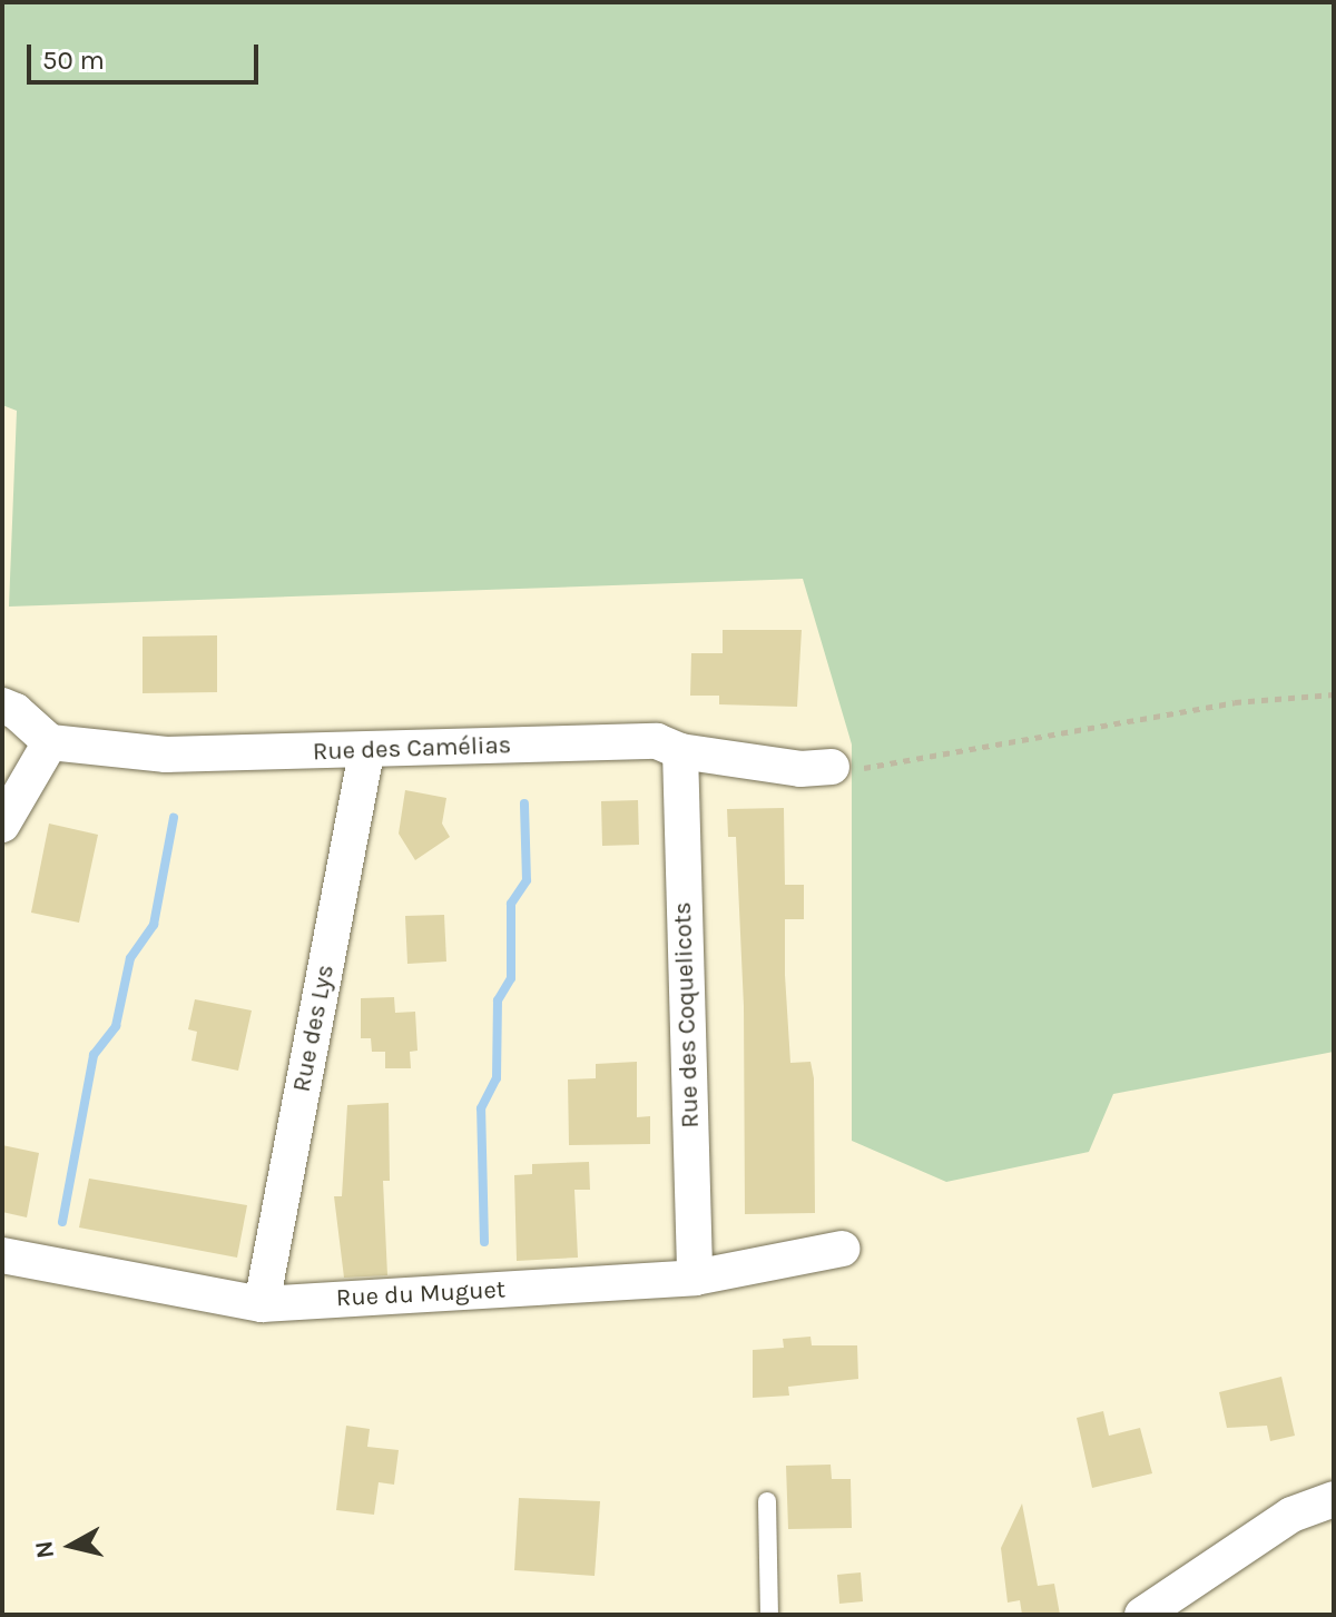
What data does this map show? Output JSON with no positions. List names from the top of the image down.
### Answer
{
  "streets": {
    "street": [
      "Rue des Camélias",
      "Rue des Coquelicots",
      "Rue des Lys",
      "Rue du Muguet"
    ]
  },
  "crossings": [
    ["Rue des Camélias", "Rue des Coquelicots"],
    ["Rue des Camélias", "Rue des Lys"],
    ["Rue des Coquelicots", "Rue du Muguet"],
    ["Rue des Lys", "Rue du Muguet"]
  ],
  "scale_bar": "50 m",
  "north": "left"
}
